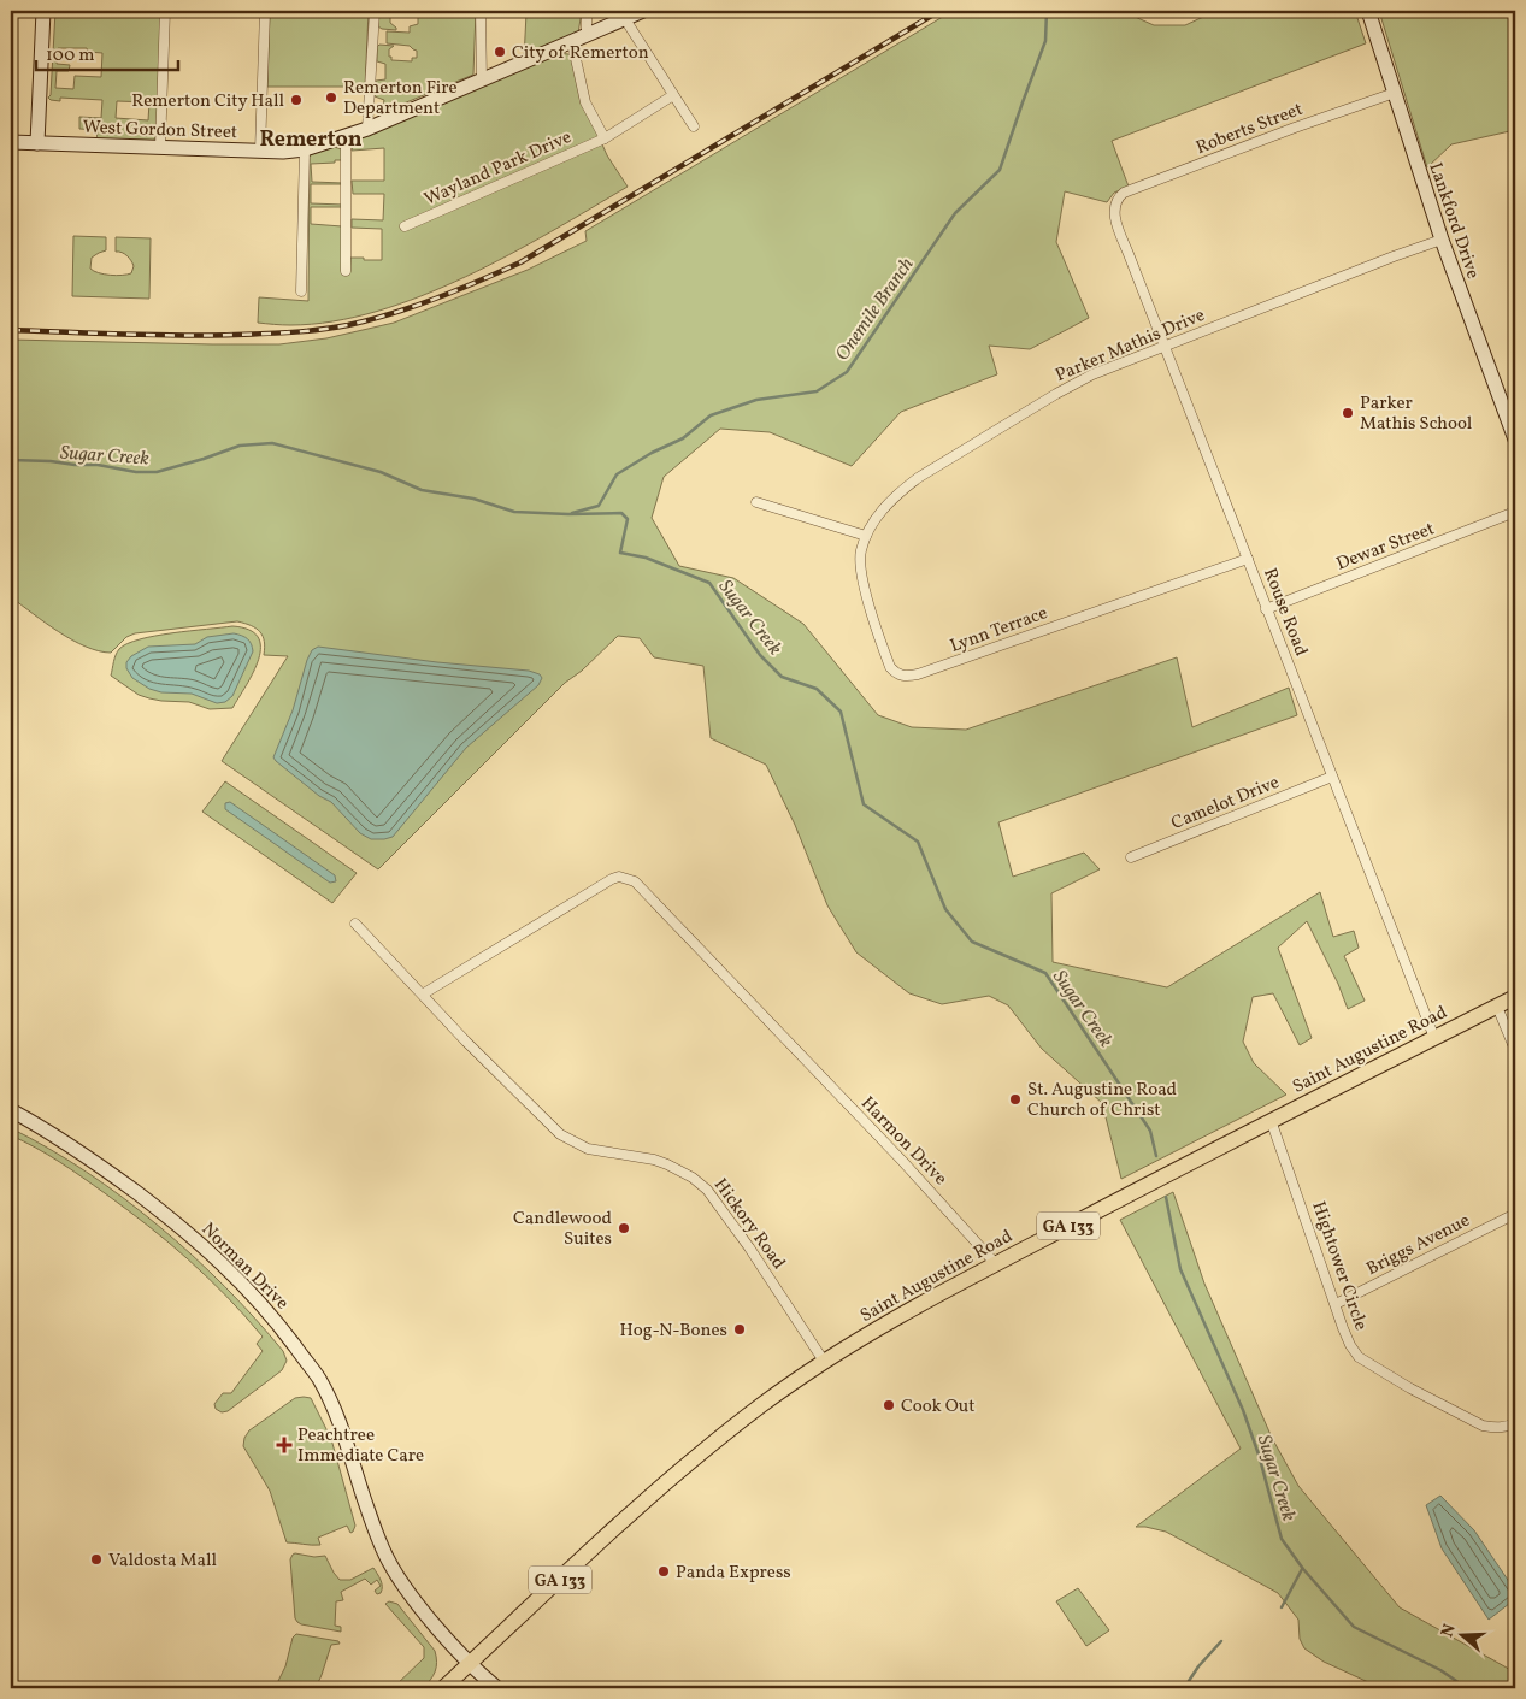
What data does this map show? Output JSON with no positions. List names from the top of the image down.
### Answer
{
  "streets": {
    "main road": ["Saint Augustine Road", "GA 133"],
    "street": [
      "Roberts Street",
      "West Gordon Street",
      "Wayland Park Drive",
      "Lankford Drive",
      "Parker Mathis Drive",
      "Dewar Street",
      "Rouse Road",
      "Lynn Terrace",
      "Camelot Drive",
      "Harmon Drive",
      "Hickory Road",
      "Briggs Avenue",
      "Norman Drive",
      "Hightower Circle"
    ]
  },
  "crossings": [
    ["Roberts Street", "Lankford Drive"],
    ["Roberts Street", "Rouse Road"],
    ["Lankford Drive", "Parker Mathis Drive"],
    ["Parker Mathis Drive", "Rouse Road"],
    ["Parker Mathis Drive", "Lynn Terrace"],
    ["Dewar Street", "Rouse Road"],
    ["Rouse Road", "Lynn Terrace"],
    ["Rouse Road", "Camelot Drive"],
    ["Rouse Road", "Saint Augustine Road"],
    ["Saint Augustine Road", "Harmon Drive"],
    ["Saint Augustine Road", "Hickory Road"],
    ["Saint Augustine Road", "Norman Drive"],
    ["Saint Augustine Road", "Hightower Circle"],
    ["Harmon Drive", "Hickory Road"],
    ["Briggs Avenue", "Hightower Circle"]
  ],
  "districts": ["Remerton"],
  "water": ["Onemile Branch", "Sugar Creek"],
  "places": {
    "other": [
      "City of Remerton",
      "Remerton Fire Department",
      "Remerton City Hall",
      "Parker Mathis School",
      "St. Augustine Road Church of Christ",
      "Candlewood Suites",
      "Hog-N-Bones",
      "Cook Out",
      "Valdosta Mall",
      "Panda Express"
    ],
    "health": ["Peachtree Immediate Care"]
  },
  "scale_bar": "100 m",
  "north": "left"
}
